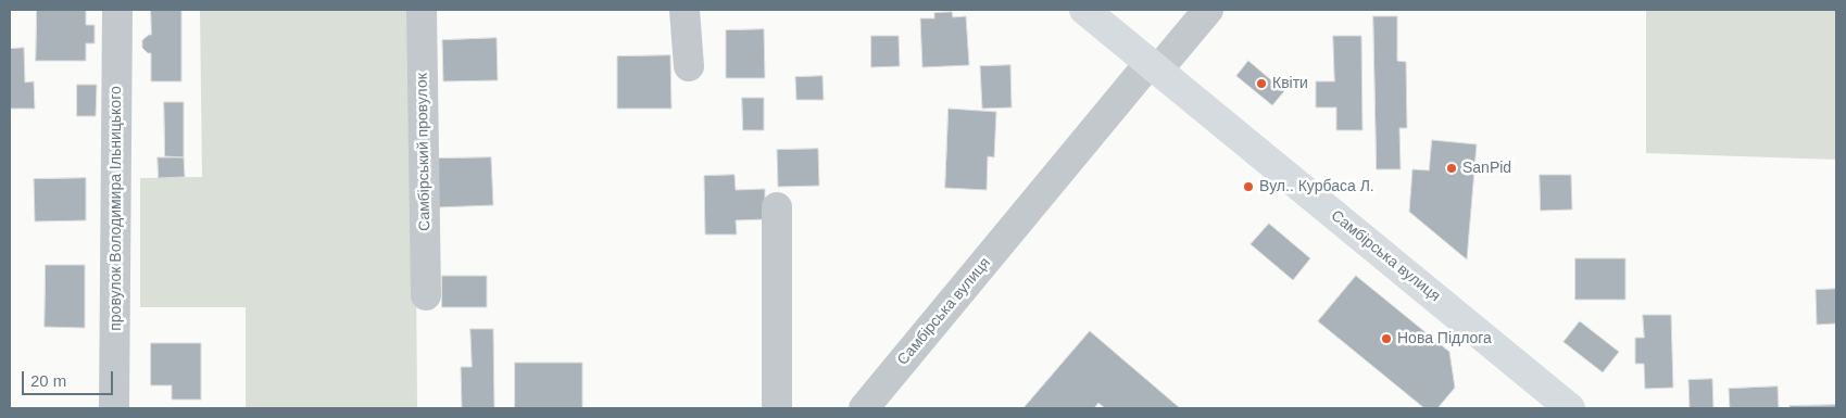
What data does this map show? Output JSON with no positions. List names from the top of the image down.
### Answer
{
  "streets": {
    "main road": ["Самбірська вулиця"],
    "street": ["Самбірський провулок", "провулок Володимира Ільницького"]
  },
  "places": [
    "Квіти",
    "SanPid",
    "Вул.. Курбаса Л.",
    "Нова Підлога"
  ],
  "scale_bar": "20 m"
}
